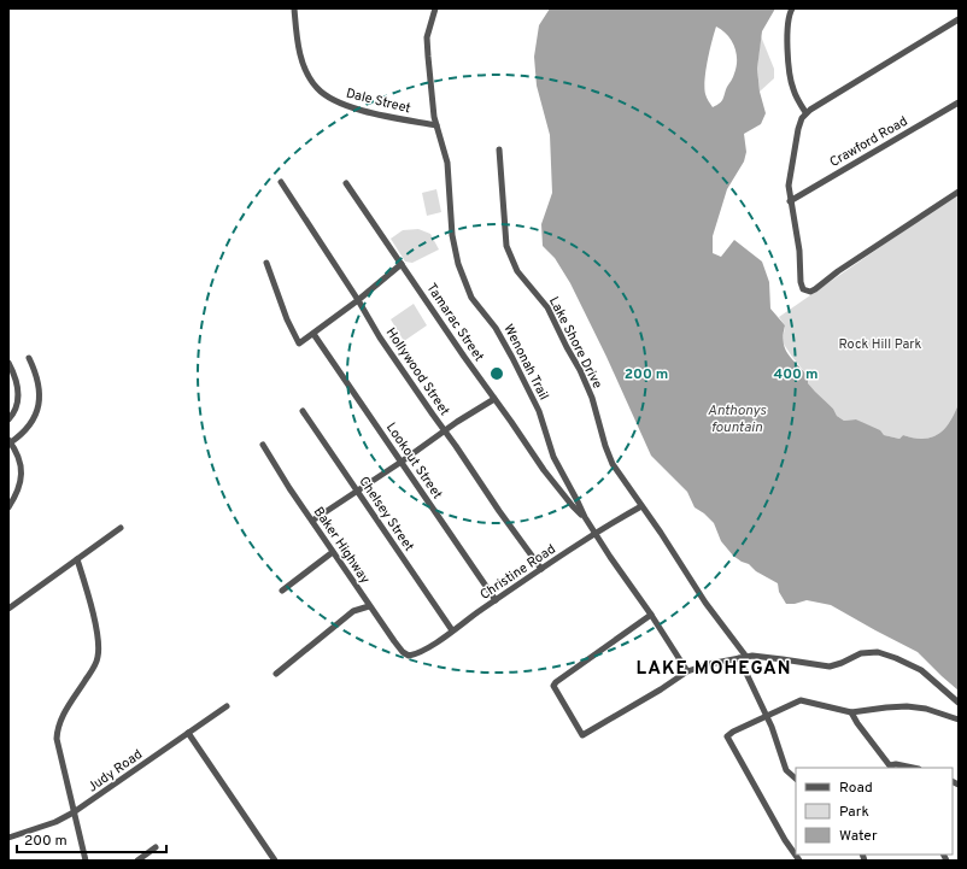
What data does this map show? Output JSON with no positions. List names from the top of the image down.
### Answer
{
  "streets": {
    "street": [
      "Dale Street",
      "Crawford Road",
      "Tamarac Street",
      "Lake Shore Drive",
      "Wenonah Trail",
      "Hollywood Street",
      "Lookout Street",
      "Chelsey Street",
      "Baker Highway",
      "Christine Road",
      "Judy Road"
    ]
  },
  "crossings": [
    ["Dale Street", "Wenonah Trail"],
    ["Tamarac Street", "Wenonah Trail"],
    ["Lake Shore Drive", "Christine Road"],
    ["Wenonah Trail", "Christine Road"],
    ["Hollywood Street", "Christine Road"],
    ["Lookout Street", "Christine Road"],
    ["Chelsey Street", "Christine Road"],
    ["Baker Highway", "Christine Road"]
  ],
  "districts": ["LAKE MOHEGAN"],
  "water": ["Anthonys fountain"],
  "parks": ["Rock Hill Park"],
  "legend": ["Road", "Park", "Water"],
  "scale_bar": "200 m",
  "rings": ["200 m", "400 m"]
}
